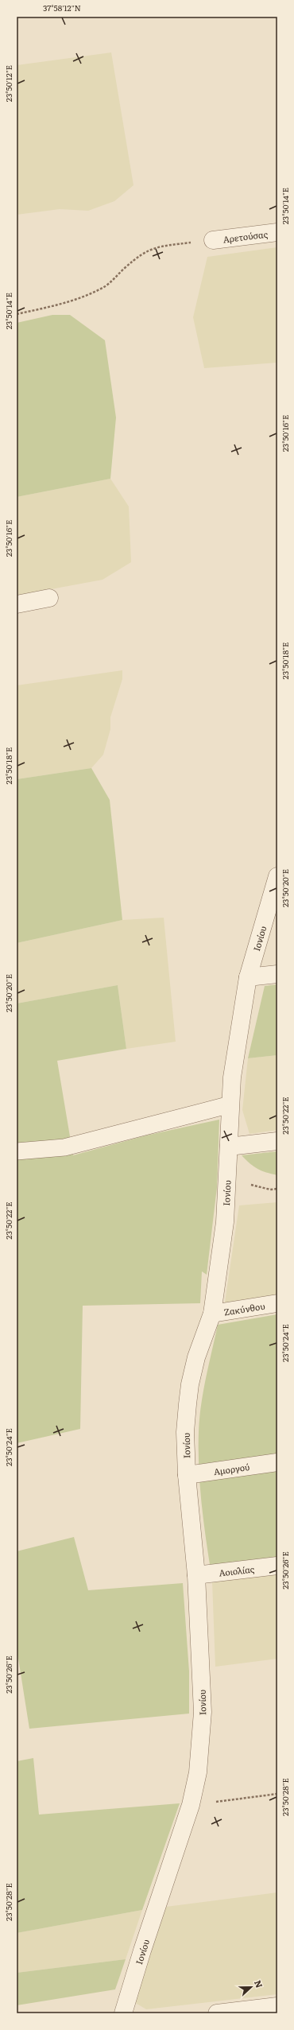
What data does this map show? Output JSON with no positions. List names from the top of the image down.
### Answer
{
  "streets": {
    "street": [
      "Αρετούσας",
      "Ιονίου",
      "Ζακύνθου",
      "Αμοργού",
      "Αοιολίας"
    ]
  },
  "crossings": [
    ["Ιονίου", "Ζακύνθου"],
    ["Ιονίου", "Αμοργού"],
    ["Ιονίου", "Αοιολίας"]
  ],
  "north": "right",
  "coordinates": [
    "37°58'12\"N",
    "23°50'12\"E",
    "23°50'14\"E",
    "23°50'16\"E",
    "23°50'18\"E",
    "23°50'20\"E",
    "23°50'22\"E",
    "23°50'24\"E",
    "23°50'26\"E",
    "23°50'28\"E"
  ]
}
